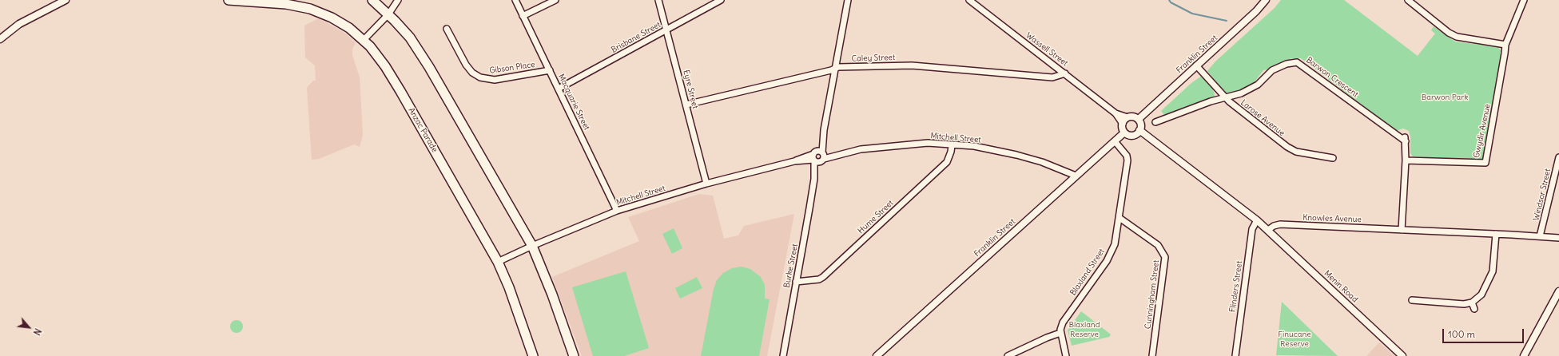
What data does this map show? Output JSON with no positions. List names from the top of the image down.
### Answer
{
  "streets": {
    "main road": ["Anzac Parade"],
    "street": [
      "Brisbane Street",
      "Wassell Street",
      "Franklin Street",
      "Caley Street",
      "Gibson Place",
      "Barwon Crescent",
      "Eyre Street",
      "Macquarie Street",
      "Larose Avenue",
      "Gwydir Avenue",
      "Mitchell Street",
      "Windsor Street",
      "Hume Street",
      "Knowles Avenue",
      "Burke Street",
      "Blaxland Street",
      "Flinders Street",
      "Menin Road",
      "Cunningham Street"
    ]
  },
  "crossings": [
    ["Brisbane Street", "Eyre Street"],
    ["Brisbane Street", "Macquarie Street"],
    ["Wassell Street", "Franklin Street"],
    ["Wassell Street", "Caley Street"],
    ["Franklin Street", "Larose Avenue"],
    ["Franklin Street", "Mitchell Street"],
    ["Franklin Street", "Blaxland Street"],
    ["Caley Street", "Eyre Street"],
    ["Caley Street", "Burke Street"],
    ["Gibson Place", "Macquarie Street"],
    ["Barwon Crescent", "Larose Avenue"],
    ["Barwon Crescent", "Gwydir Avenue"],
    ["Barwon Crescent", "Knowles Avenue"],
    ["Eyre Street", "Mitchell Street"],
    ["Macquarie Street", "Mitchell Street"],
    ["Anzac Parade", "Mitchell Street"],
    ["Mitchell Street", "Hume Street"],
    ["Mitchell Street", "Burke Street"],
    ["Windsor Street", "Knowles Avenue"],
    ["Hume Street", "Burke Street"],
    ["Knowles Avenue", "Menin Road"],
    ["Blaxland Street", "Cunningham Street"]
  ],
  "parks": ["Barwon Park", "Blaxland Reserve", "Finucane Reserve"],
  "scale_bar": "100 m",
  "north": "bottom right"
}
